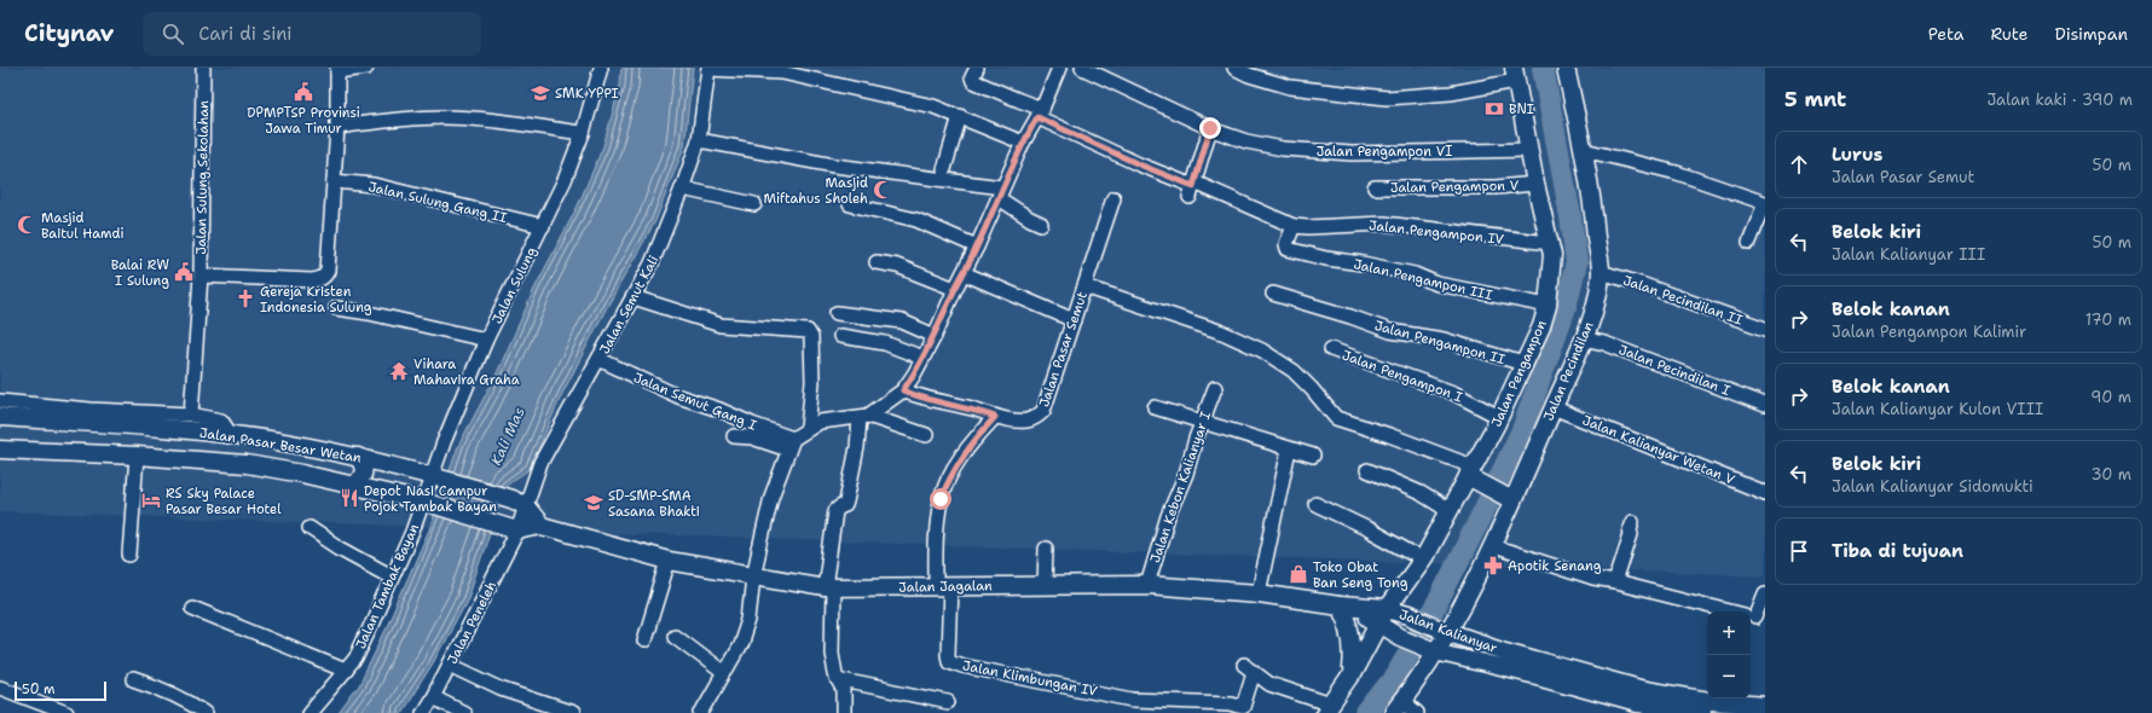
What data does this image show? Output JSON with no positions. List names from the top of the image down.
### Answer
{
  "streets": {
    "main road": [
      "Jalan Pecindilan",
      "Jalan Pengampon",
      "Jalan Pasar Besar Wetan",
      "Jalan Jagalan",
      "Jalan Kalianyar"
    ],
    "street": [
      "Jalan Pengampon VI",
      "Jalan Sulung Sekolahan",
      "Jalan Pengampon V",
      "Jalan Sulung Gang II",
      "Jalan Pengampon IV",
      "Jalan Pengampon III",
      "Jalan Sulung",
      "Jalan Pecindilan II",
      "Jalan Semut Kali",
      "Jalan Pengampon II",
      "Jalan Pasar Semut",
      "Jalan Pecindilan I",
      "Jalan Pengampon I",
      "Jalan Semut Gang I",
      "Jalan Kalianyar Wetan V",
      "Jalan Kebon Kalianyar I",
      "Jalan Tambak Bayan",
      "Jalan Peneleh",
      "Jalan Klimbungan IV"
    ]
  },
  "crossings": [
    ["Jalan Pengampon VI", "Jalan Pengampon"],
    ["Jalan Pengampon V", "Jalan Pengampon"],
    ["Jalan Sulung Gang II", "Jalan Sulung"],
    ["Jalan Pengampon IV", "Jalan Pengampon III"],
    ["Jalan Pengampon IV", "Jalan Pengampon"],
    ["Jalan Pengampon III", "Jalan Pengampon"],
    ["Jalan Sulung", "Jalan Pasar Besar Wetan"],
    ["Jalan Sulung", "Jalan Tambak Bayan"],
    ["Jalan Pecindilan II", "Jalan Pecindilan"],
    ["Jalan Semut Kali", "Jalan Semut Gang I"],
    ["Jalan Semut Kali", "Jalan Pasar Besar Wetan"],
    ["Jalan Semut Kali", "Jalan Jagalan"],
    ["Jalan Semut Kali", "Jalan Peneleh"],
    ["Jalan Pengampon II", "Jalan Pengampon"],
    ["Jalan Pecindilan I", "Jalan Pecindilan"],
    ["Jalan Pecindilan", "Jalan Kalianyar Wetan V"],
    ["Jalan Pecindilan", "Jalan Kalianyar"],
    ["Jalan Pengampon", "Jalan Pengampon I"],
    ["Jalan Pengampon", "Jalan Kalianyar"],
    ["Jalan Pengampon", "Jalan Klimbungan IV"],
    ["Jalan Pasar Besar Wetan", "Jalan Tambak Bayan"],
    ["Jalan Pasar Besar Wetan", "Jalan Jagalan"],
    ["Jalan Pasar Besar Wetan", "Jalan Peneleh"],
    ["Jalan Kebon Kalianyar I", "Jalan Jagalan"],
    ["Jalan Jagalan", "Jalan Peneleh"],
    ["Jalan Jagalan", "Jalan Kalianyar"],
    ["Jalan Jagalan", "Jalan Klimbungan IV"]
  ],
  "water": ["Kali Mas"],
  "places": {
    "public building": ["DPMPTSP Provinsi Jawa Timur", "Balai RW I Sulung"],
    "school or university": ["SMK YPPI", "SD-SMP-SMA Sasana Bhakti"],
    "bank": ["BNI"],
    "mosque": ["Masjid Miftahus Sholeh", "Masjid Baitul Hamdi"],
    "church": ["Gereja Kristen Indonesia Sulung"],
    "temple": ["Vihara Mahavira Graha"],
    "restaurant": ["Depot Nasi Campur Pojok Tambak Bayan"],
    "hotel": ["RS Sky Palace Pasar Besar Hotel"],
    "pharmacy": ["Apotik Senang"],
    "shop": ["Toko Obat Ban Seng Tong"]
  },
  "scale_bar": "50 m",
  "page": {
    "header": "Citynav",
    "search": "Cari di sini",
    "nav": ["Peta", "Rute", "Disimpan"],
    "heading": ["5 mnt", "Jalan kaki · 390 m"],
    "list": [
      ["Lurus", "Jalan Pasar Semut", "50 m"],
      ["Belok kiri", "Jalan Kalianyar III", "50 m"],
      ["Belok kanan", "Jalan Pengampon Kalimir", "170 m"],
      ["Belok kanan", "Jalan Kalianyar Kulon VIII", "90 m"],
      ["Belok kiri", "Jalan Kalianyar Sidomukti", "30 m"],
      "Tiba di tujuan"
    ],
    "map_buttons": ["+", "−"],
    "scale": "50 m"
  }
}
